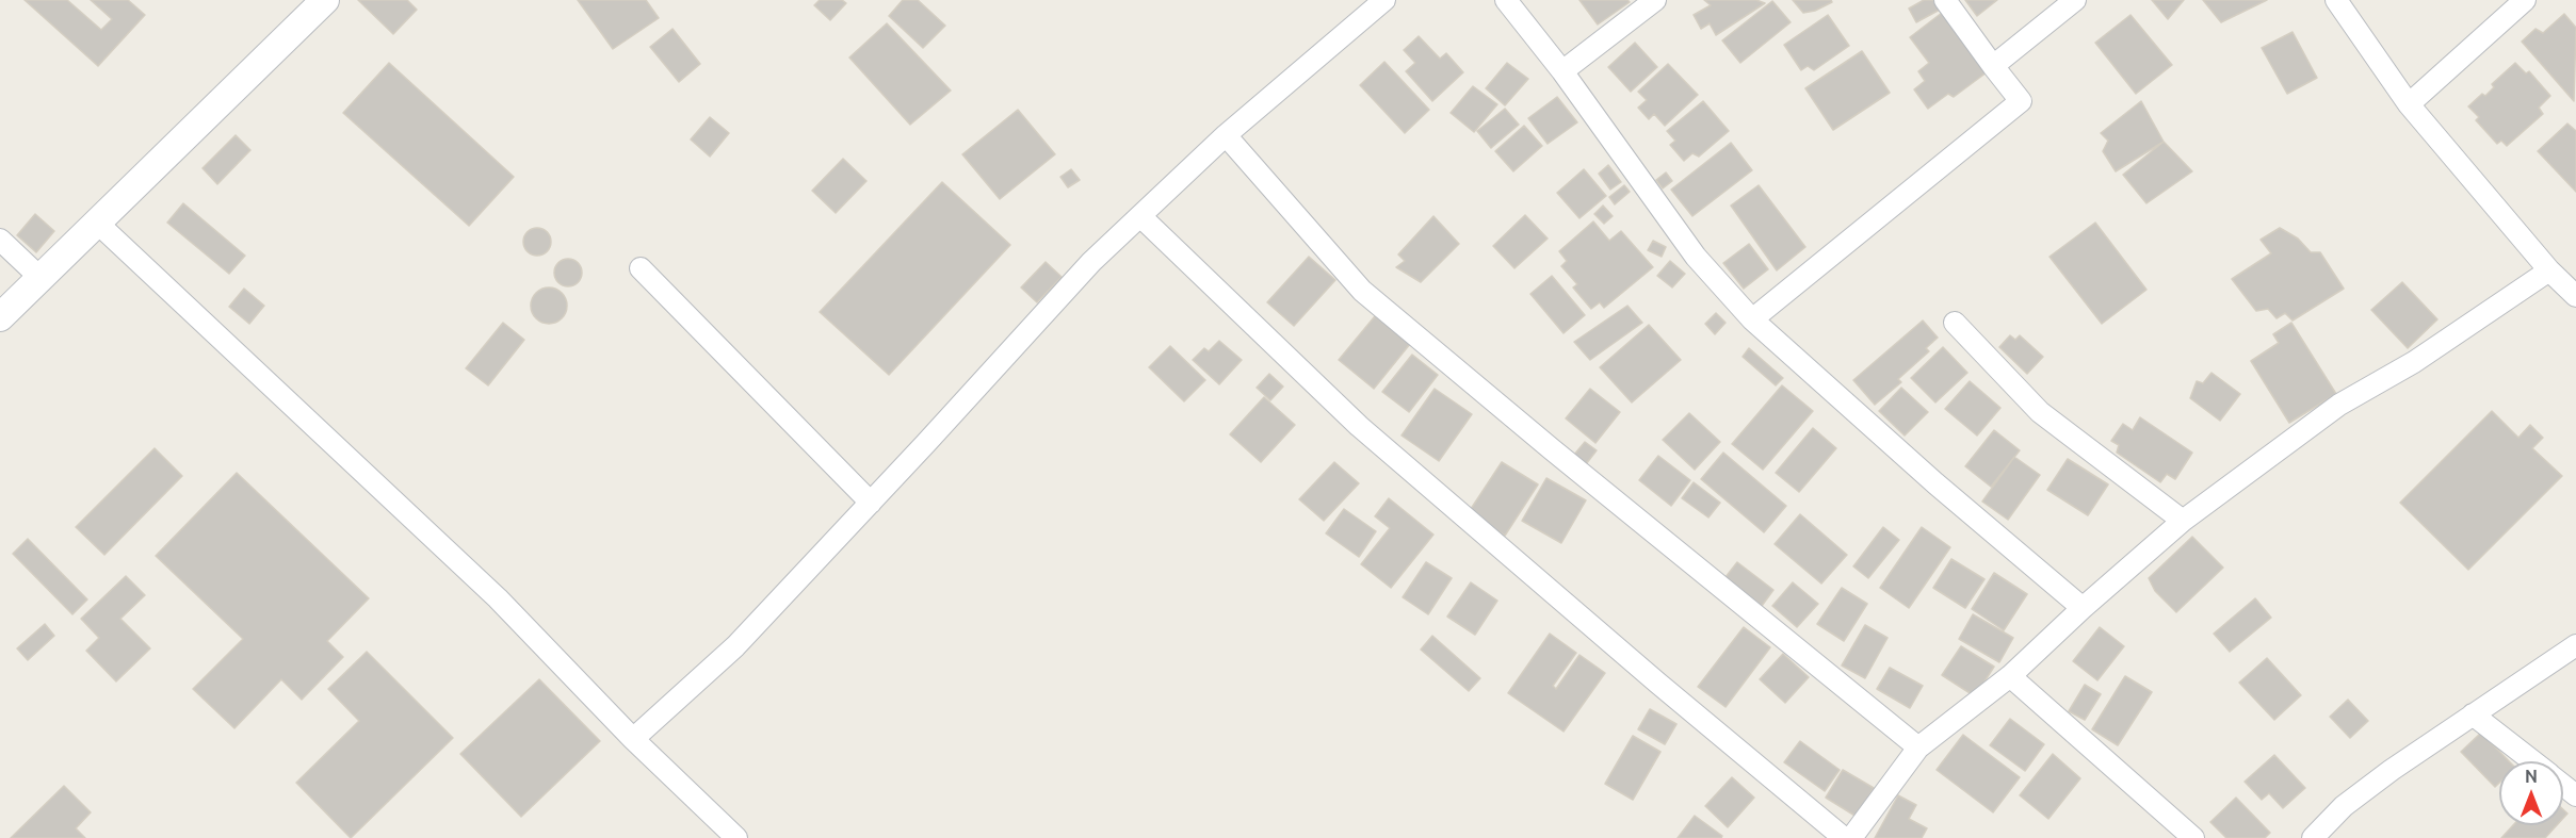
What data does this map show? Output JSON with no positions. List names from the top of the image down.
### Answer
{
  "north": "top"
}
